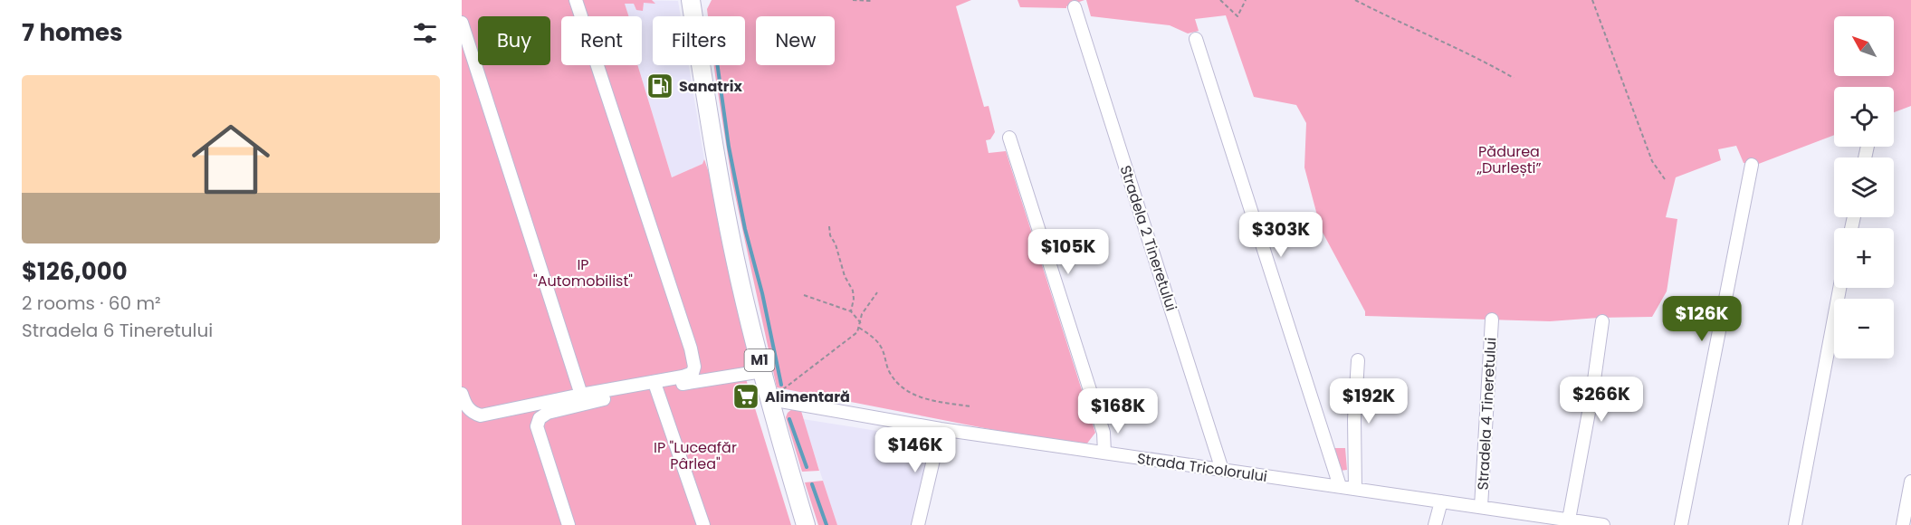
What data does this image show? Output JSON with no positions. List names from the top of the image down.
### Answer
{
  "streets": {
    "highway": ["M1"],
    "street": ["Stradela 2 Tineretului", "Stradela 4 Tineretului", "Strada Tricolorului"]
  },
  "crossings": [
    ["Stradela 2 Tineretului", "Strada Tricolorului"],
    ["M1", "Strada Tricolorului"],
    ["Stradela 4 Tineretului", "Strada Tricolorului"]
  ],
  "parks": ["Pădurea „Durlești”", "IP \"Automobilist\"", "IP \"Luceafăr Pârlea\""],
  "places": {
    "fuel station": ["Sanatrix"],
    "supermarket": ["Alimentară"]
  },
  "north": "top left",
  "page": {
    "heading": "7 homes",
    "map_buttons": ["+", "−"],
    "chip": [
      "Buy",
      "Rent",
      "Filters",
      "New"
    ],
    "list": [
      {
        "name": "$126,000",
        "note": "2 rooms · 60 m² · Stradela 6 Tineretului"
      }
    ],
    "price": [
      "$303K",
      "$105K",
      "$126K",
      "$266K",
      "$192K",
      "$168K",
      "$146K"
    ]
  }
}
